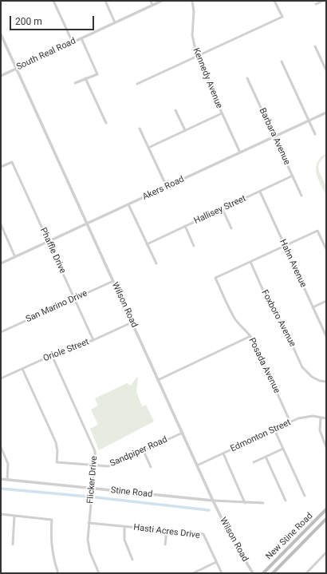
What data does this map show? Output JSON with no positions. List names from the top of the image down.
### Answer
{
  "streets": {
    "main road": ["New Stine Road"],
    "street": [
      "South Real Road",
      "Kennedy Avenue",
      "Barbara Avenue",
      "Akers Road",
      "Hallisey Street",
      "Phaffle Drive",
      "Hahn Avenue",
      "Wilson Road",
      "San Marino Drive",
      "Foxboro Avenue",
      "Oriole Street",
      "Posada Avenue",
      "Edmonton Street",
      "Sandpiper Road",
      "Flicker Drive",
      "Stine Road",
      "Hasti Acres Drive"
    ]
  },
  "crossings": [
    ["South Real Road", "Wilson Road"],
    ["Kennedy Avenue", "Akers Road"],
    ["Barbara Avenue", "Akers Road"],
    ["Barbara Avenue", "Hallisey Street"],
    ["Akers Road", "Phaffle Drive"],
    ["Akers Road", "Wilson Road"],
    ["Hallisey Street", "Hahn Avenue"],
    ["Phaffle Drive", "San Marino Drive"],
    ["Phaffle Drive", "Oriole Street"],
    ["Wilson Road", "San Marino Drive"],
    ["Wilson Road", "Oriole Street"],
    ["Wilson Road", "Edmonton Street"],
    ["Wilson Road", "Sandpiper Road"],
    ["Wilson Road", "Stine Road"],
    ["Foxboro Avenue", "Posada Avenue"],
    ["Oriole Street", "Sandpiper Road"],
    ["Oriole Street", "Flicker Drive"],
    ["Posada Avenue", "Edmonton Street"],
    ["Sandpiper Road", "Flicker Drive"],
    ["Flicker Drive", "Stine Road"],
    ["Flicker Drive", "Hasti Acres Drive"]
  ],
  "scale_bar": "200 m"
}
